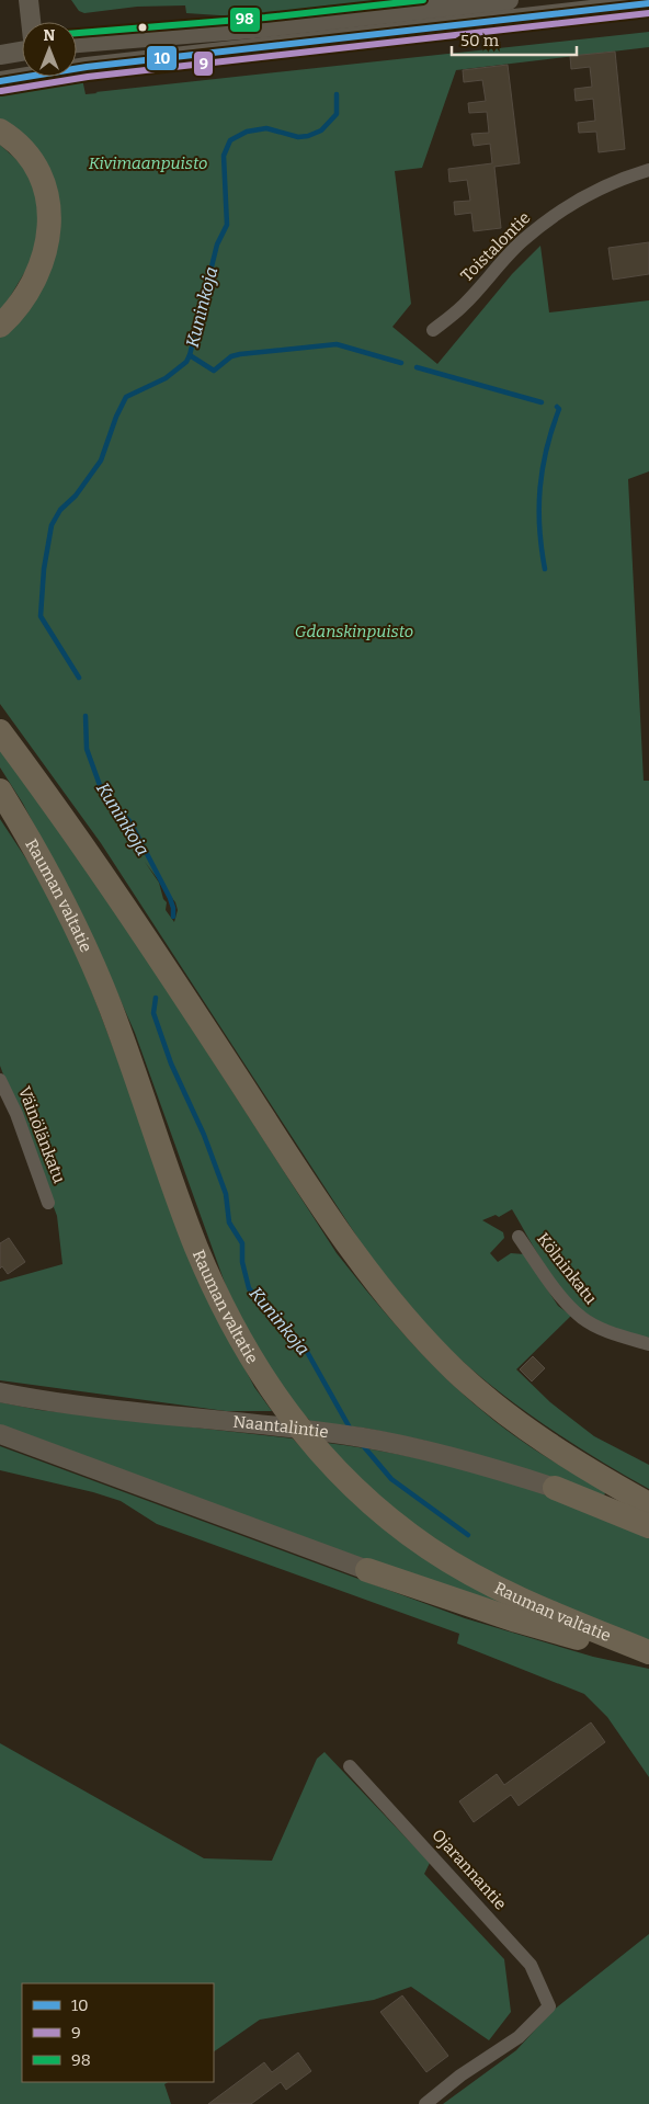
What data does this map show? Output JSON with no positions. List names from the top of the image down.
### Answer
{
  "streets": {
    "highway": ["Rauman valtatie"],
    "main road": ["Naantalintie"],
    "street": [
      "Toistalontie",
      "Väinölänkatu",
      "Kölninkatu",
      "Ojarannantie"
    ]
  },
  "water": ["Kuninkoja"],
  "parks": ["Kivimaanpuisto", "Gdanskinpuisto"],
  "lines": ["transit line 98", "transit line 10", "transit line 9"],
  "legend": ["10", "9", "98"],
  "scale_bar": "50 m",
  "north": "top"
}
